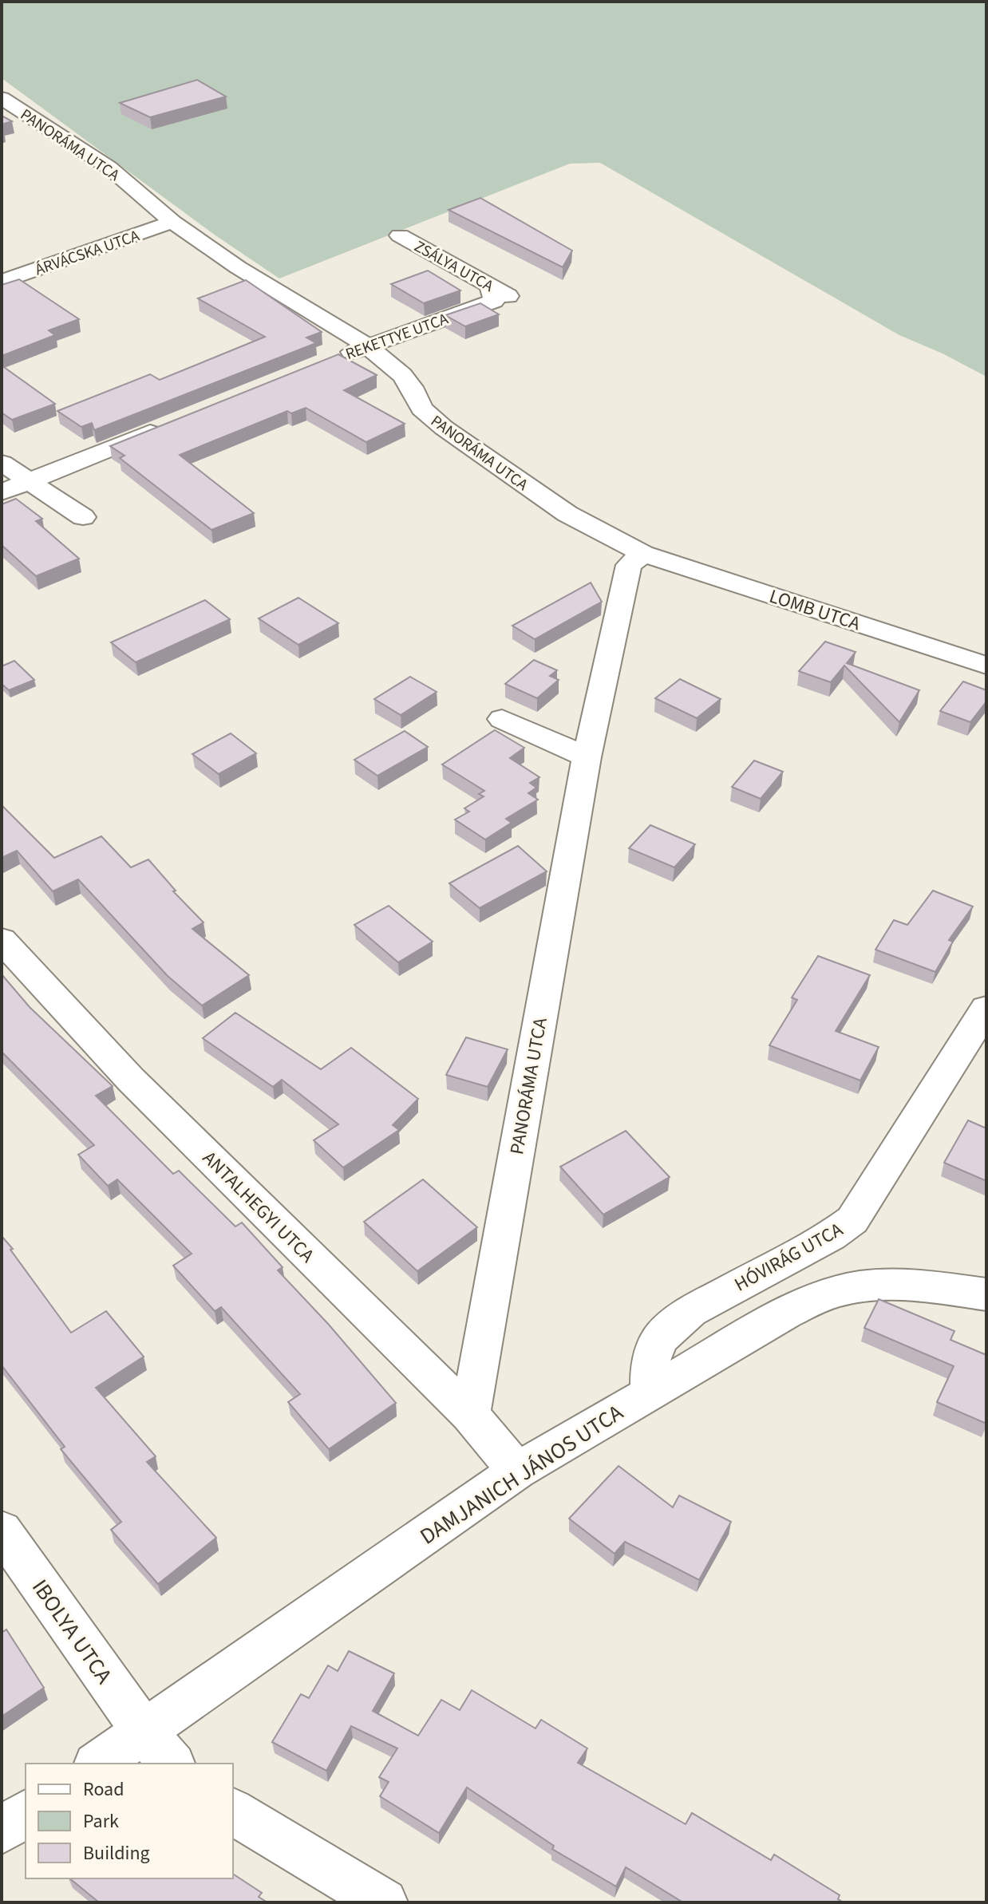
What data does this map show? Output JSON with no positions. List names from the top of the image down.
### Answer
{
  "streets": {
    "street": [
      "PANORÁMA UTCA",
      "ÁRVÁCSKA UTCA",
      "ZSÁLYA UTCA",
      "REKETTYE UTCA",
      "LOMB UTCA",
      "ANTALHEGYI UTCA",
      "HÓVIRÁG UTCA",
      "DAMJANICH JÁNOS UTCA",
      "IBOLYA UTCA"
    ]
  },
  "crossings": [
    ["PANORÁMA UTCA", "ÁRVÁCSKA UTCA"],
    ["PANORÁMA UTCA", "REKETTYE UTCA"],
    ["PANORÁMA UTCA", "LOMB UTCA"],
    ["PANORÁMA UTCA", "ANTALHEGYI UTCA"],
    ["ZSÁLYA UTCA", "REKETTYE UTCA"],
    ["ANTALHEGYI UTCA", "DAMJANICH JÁNOS UTCA"],
    ["HÓVIRÁG UTCA", "DAMJANICH JÁNOS UTCA"],
    ["DAMJANICH JÁNOS UTCA", "IBOLYA UTCA"]
  ],
  "legend": ["Road", "Park", "Building"]
}
